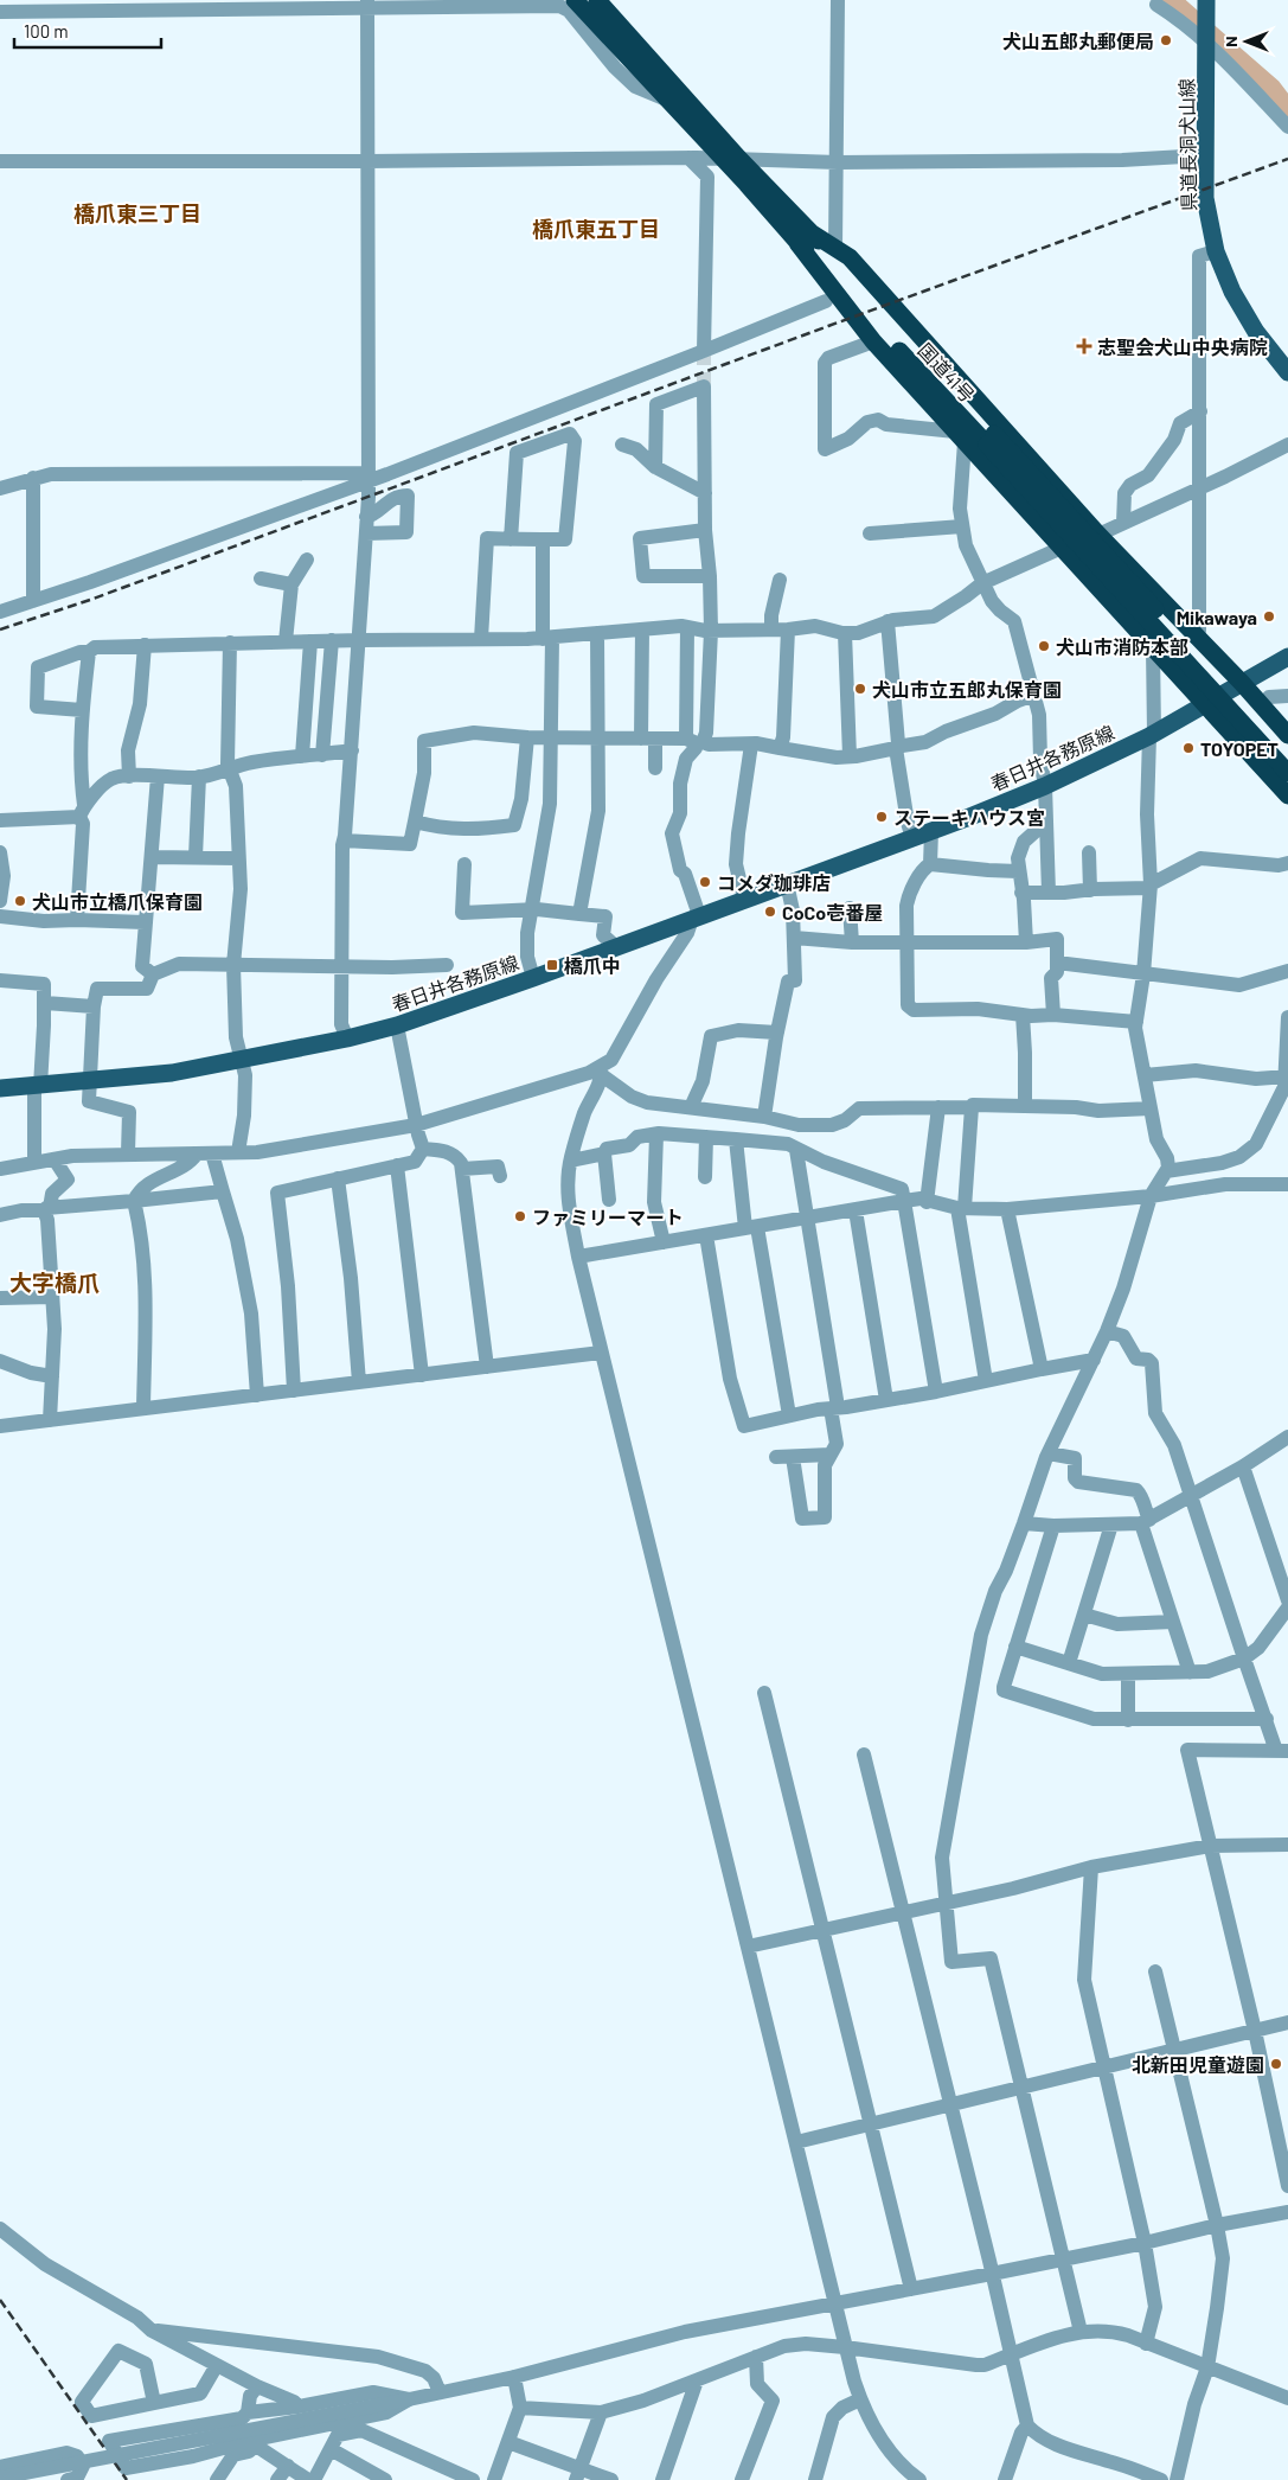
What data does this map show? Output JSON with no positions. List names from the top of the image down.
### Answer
{
  "streets": {
    "highway": ["国道41号"],
    "main road": ["県道長洞犬山線", "春日井各務原線"]
  },
  "districts": ["橋爪東三丁目", "橋爪東五丁目", "大字橋爪"],
  "places": {
    "other": [
      "犬山五郎丸郵便局",
      "Mikawaya",
      "犬山市消防本部",
      "犬山市立五郎丸保育園",
      "TOYOPET",
      "ステーキハウス宮",
      "コメダ珈琲店",
      "犬山市立橋爪保育園",
      "CoCo壱番屋",
      "ファミリーマート",
      "北新田児童遊園"
    ],
    "health": ["志聖会犬山中央病院"],
    "transit": ["橋爪中"]
  },
  "scale_bar": "100 m",
  "north": "left"
}
